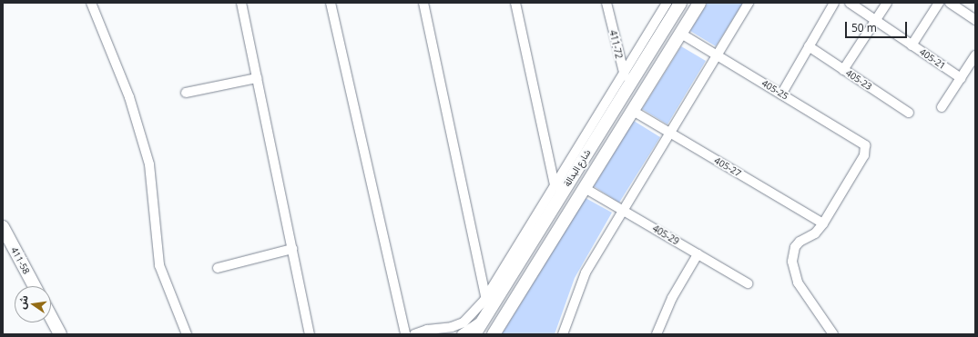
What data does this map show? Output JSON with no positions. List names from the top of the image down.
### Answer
{
  "streets": {
    "main road": ["شارع البدالة", "411-58"],
    "street": [
      "411-72",
      "405-21",
      "405-23",
      "405-25",
      "405-27",
      "405-29"
    ]
  },
  "crossings": [
    ["411-72", "شارع البدالة"],
    ["405-25", "405-27"],
    ["405-25", "شارع البدالة"],
    ["405-27", "شارع البدالة"],
    ["شارع البدالة", "405-29"]
  ],
  "scale_bar": "50 m",
  "north": "left"
}
